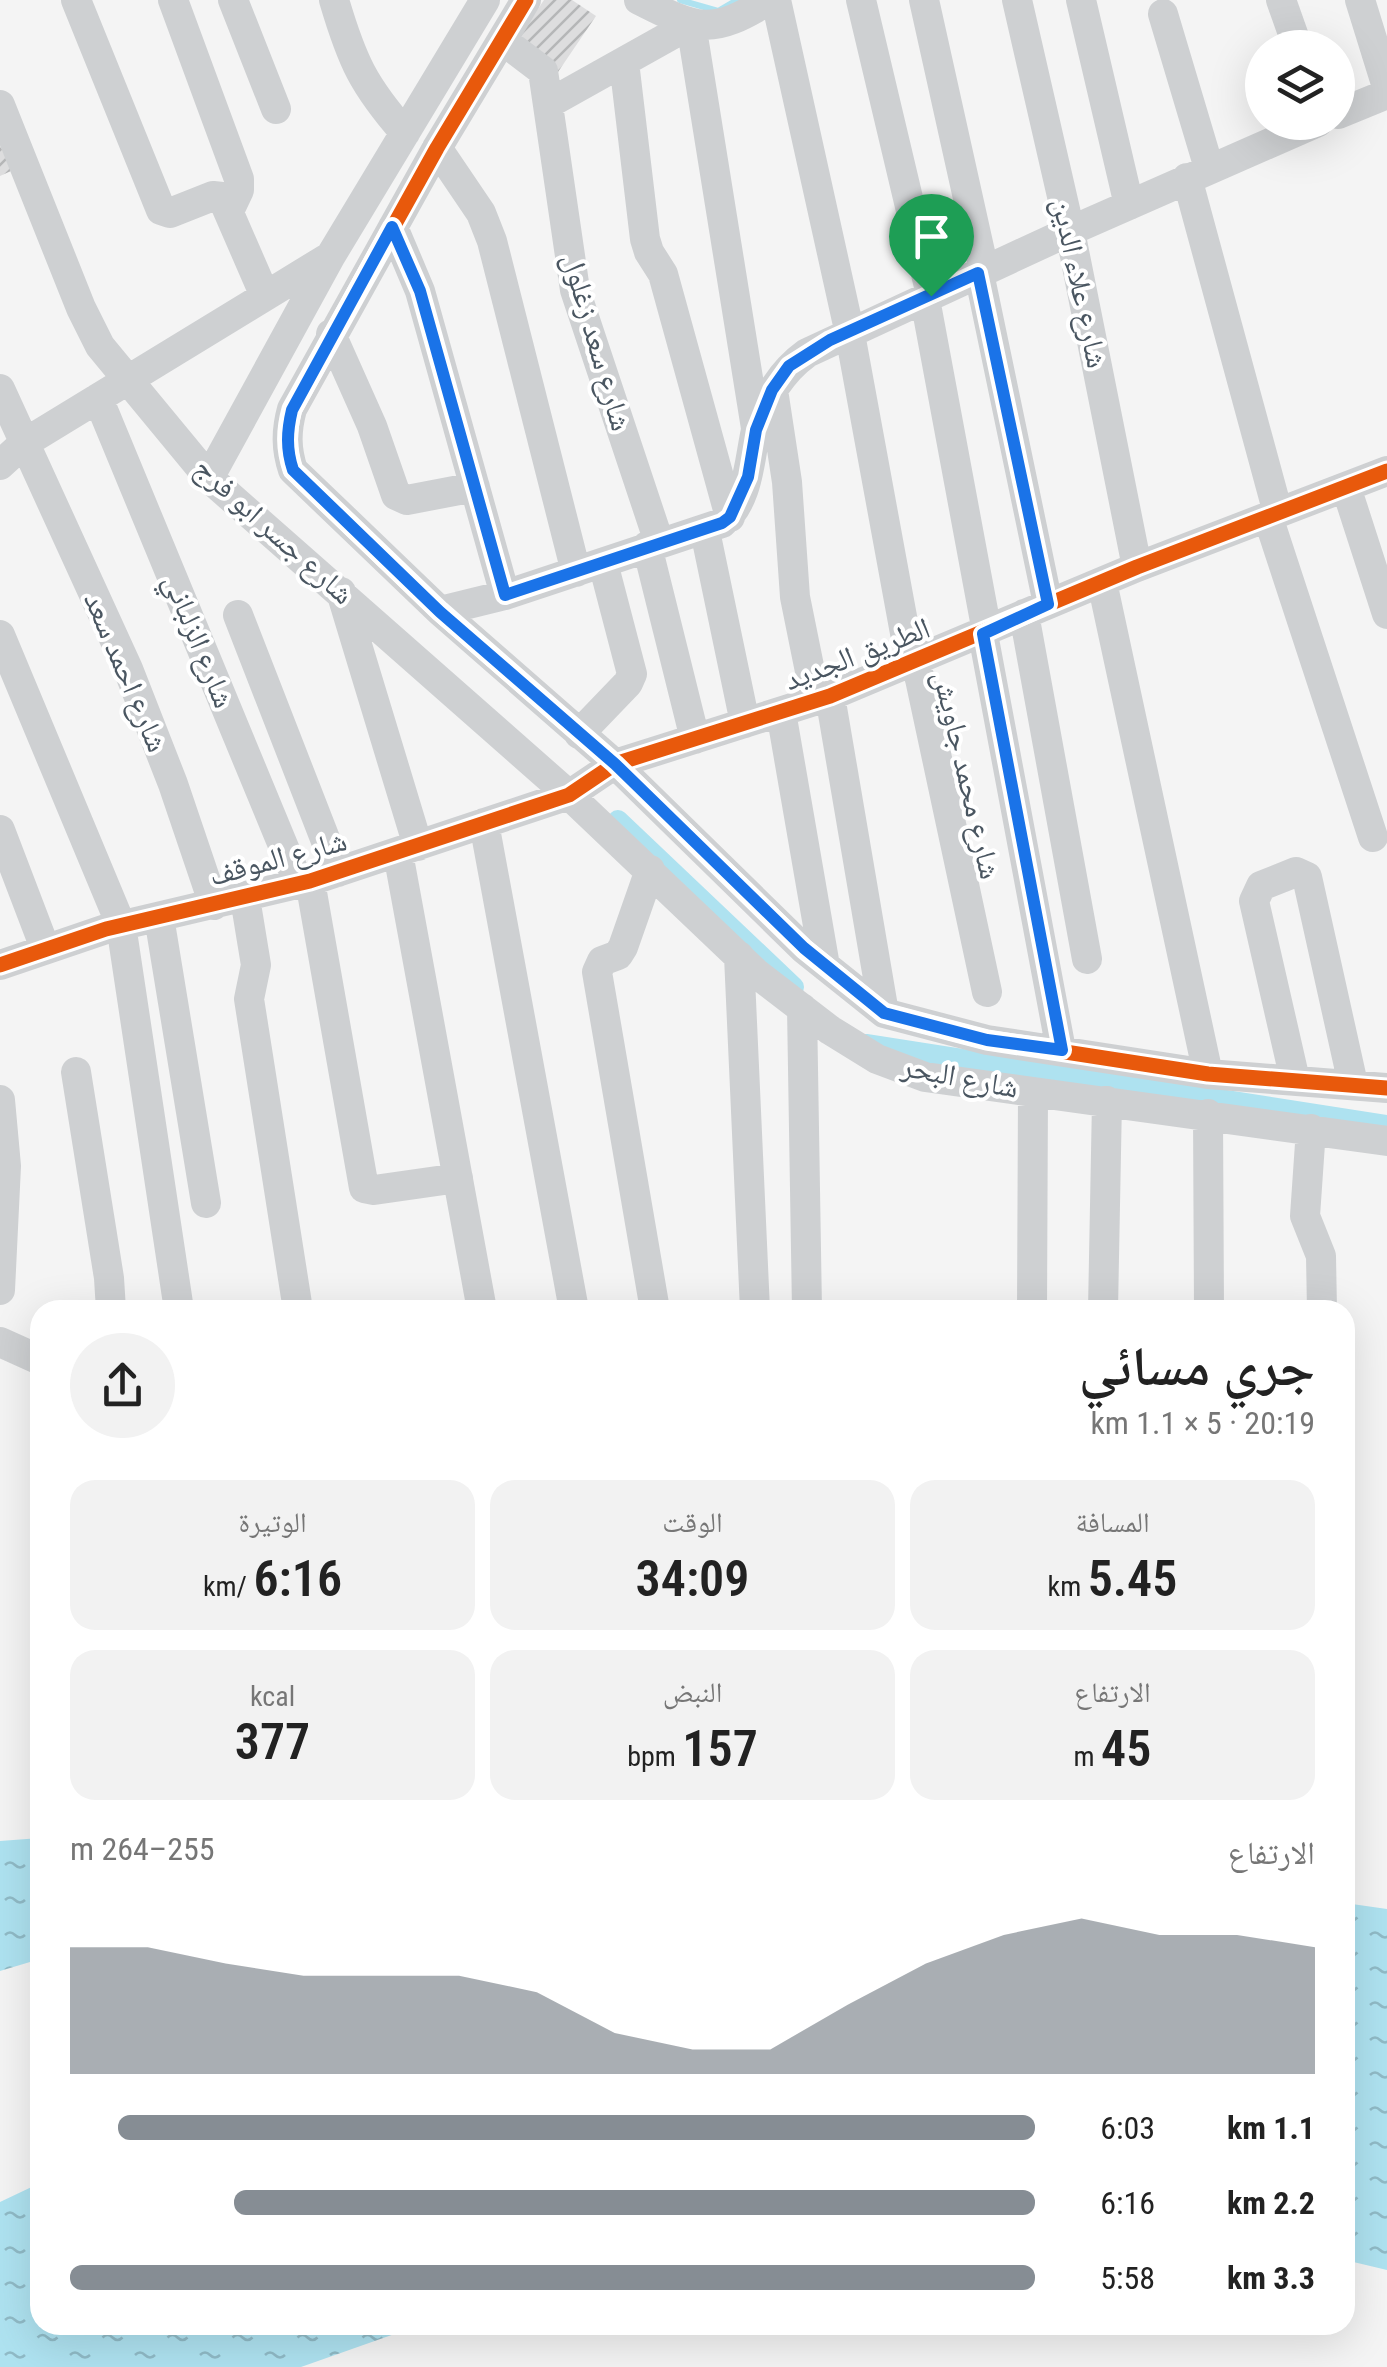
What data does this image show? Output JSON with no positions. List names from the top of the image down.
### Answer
{
  "streets": {
    "street": [
      "شارع علاء الدين",
      "شارع سعد زغلول",
      "شارع جسر ابو فرج",
      "شارع الزلباني",
      "الطريق الجديد",
      "شارع احمد سعد",
      "شارع محمد جاويش",
      "شارع الموقف",
      "شارع البحر"
    ]
  },
  "crossings": [
    ["شارع علاء الدين", "الطريق الجديد"],
    ["شارع سعد زغلول", "الطريق الجديد"],
    ["شارع جسر ابو فرج", "الطريق الجديد"],
    ["شارع جسر ابو فرج", "شارع الموقف"],
    ["شارع جسر ابو فرج", "شارع البحر"],
    ["شارع الزلباني", "شارع الموقف"],
    ["الطريق الجديد", "شارع محمد جاويش"],
    ["الطريق الجديد", "شارع الموقف"],
    ["الطريق الجديد", "شارع البحر"],
    ["شارع احمد سعد", "شارع الموقف"],
    ["شارع الموقف", "شارع البحر"]
  ],
  "page": {
    "heading": ["جري مسائي", "20:19 · 5 × 1.1 km"],
    "stats": [
      ["المسافة", "5.45 km"],
      ["الوقت", "34:09"],
      ["الوتيرة", "6:16 /km"],
      ["الارتفاع", "45 m"],
      ["النبض", "157 bpm"],
      ["kcal", "377"]
    ],
    "chart": ["الارتفاع", "255–264 m"],
    "list": [
      {
        "name": "1.1 km",
        "note": "6:03"
      },
      {
        "name": "2.2 km",
        "note": "6:16"
      },
      {
        "name": "3.3 km",
        "note": "5:58"
      }
    ]
  }
}
